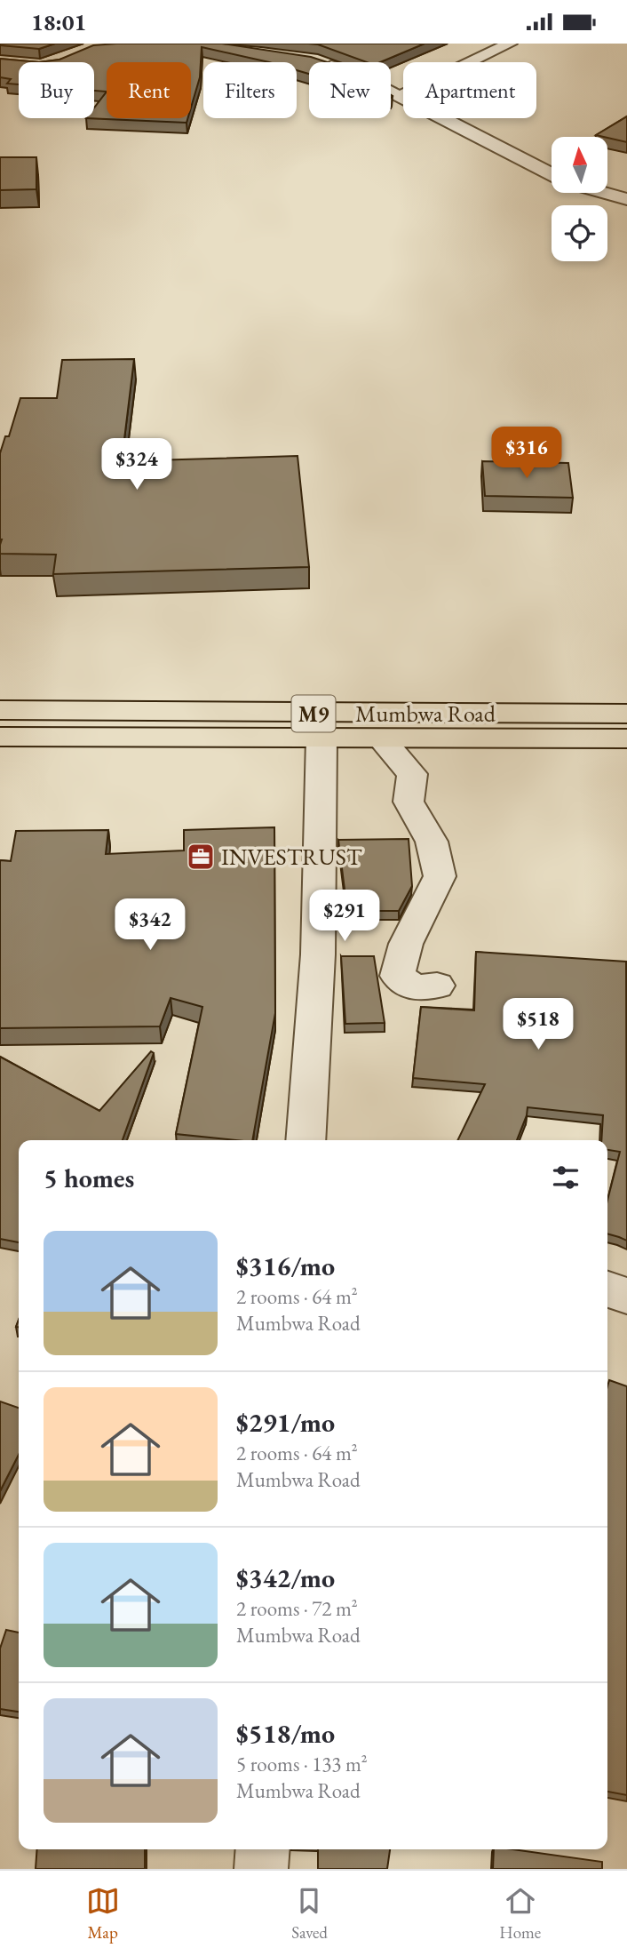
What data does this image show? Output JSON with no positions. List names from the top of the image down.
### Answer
{
  "streets": {
    "main road": ["M9", "Mumbwa Road"]
  },
  "places": {
    "office": ["INVESTRUST"]
  },
  "north": "top",
  "page": {
    "status": "18:01",
    "chip": [
      "Buy",
      "Rent",
      "Filters",
      "New",
      "Apartment"
    ],
    "price": [
      "$316",
      "$324",
      "$291",
      "$342",
      "$518"
    ],
    "heading": "5 homes",
    "list": [
      {
        "name": "$316/mo",
        "note": "2 rooms · 64 m² · Mumbwa Road"
      },
      {
        "name": "$291/mo",
        "note": "2 rooms · 64 m² · Mumbwa Road"
      },
      {
        "name": "$342/mo",
        "note": "2 rooms · 72 m² · Mumbwa Road"
      },
      {
        "name": "$518/mo",
        "note": "5 rooms · 133 m² · Mumbwa Road"
      }
    ],
    "tabs": ["Map", "Saved", "Home"]
  }
}
